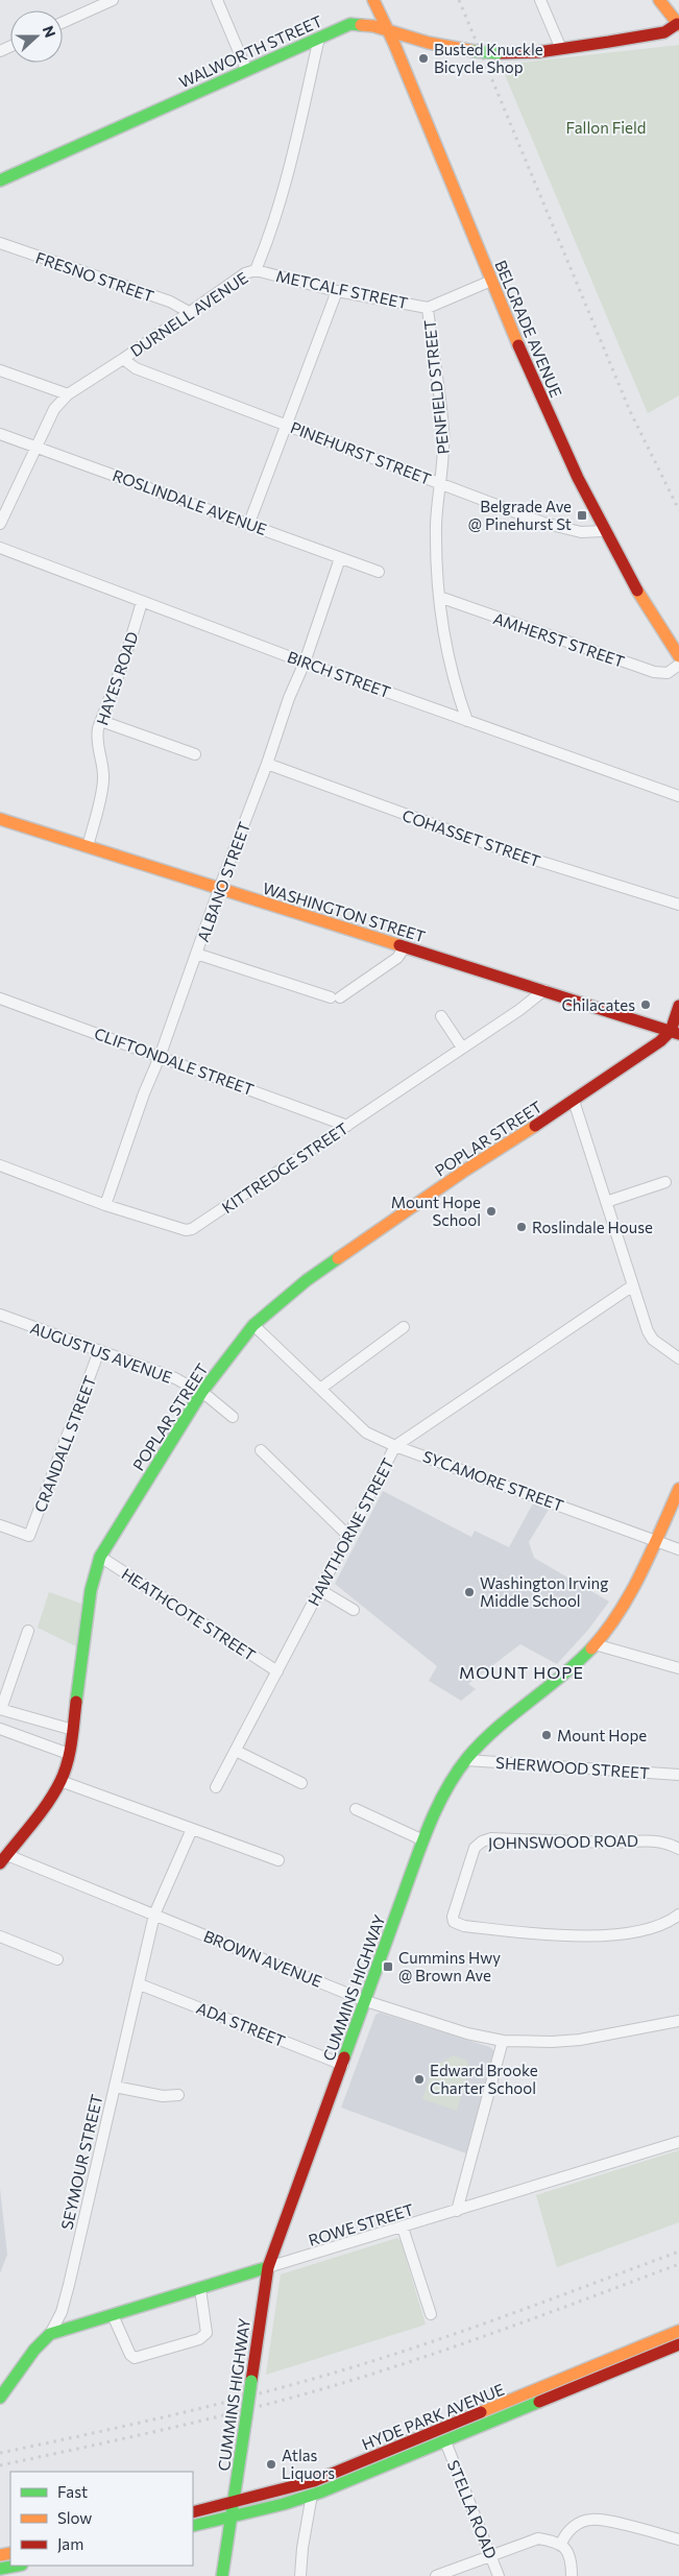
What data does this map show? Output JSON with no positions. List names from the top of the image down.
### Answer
{
  "streets": {
    "main road": [
      "WALWORTH STREET",
      "BELGRADE AVENUE",
      "WASHINGTON STREET",
      "POPLAR STREET",
      "CUMMINS HIGHWAY",
      "SEYMOUR STREET",
      "ROWE STREET",
      "HYDE PARK AVENUE"
    ],
    "street": [
      "FRESNO STREET",
      "METCALF STREET",
      "DURNELL AVENUE",
      "PENFIELD STREET",
      "PINEHURST STREET",
      "ROSLINDALE AVENUE",
      "AMHERST STREET",
      "BIRCH STREET",
      "HAYES ROAD",
      "COHASSET STREET",
      "ALBANO STREET",
      "CLIFTONDALE STREET",
      "KITTREDGE STREET",
      "AUGUSTUS AVENUE",
      "CRANDALL STREET",
      "SYCAMORE STREET",
      "HAWTHORNE STREET",
      "HEATHCOTE STREET",
      "SHERWOOD STREET",
      "JOHNSWOOD ROAD",
      "BROWN AVENUE",
      "ADA STREET",
      "STELLA ROAD"
    ]
  },
  "crossings": [
    ["WALWORTH STREET", "DURNELL AVENUE"],
    ["WALWORTH STREET", "BELGRADE AVENUE"],
    ["FRESNO STREET", "DURNELL AVENUE"],
    ["METCALF STREET", "DURNELL AVENUE"],
    ["METCALF STREET", "PENFIELD STREET"],
    ["DURNELL AVENUE", "PINEHURST STREET"],
    ["DURNELL AVENUE", "ROSLINDALE AVENUE"],
    ["BELGRADE AVENUE", "PENFIELD STREET"],
    ["BELGRADE AVENUE", "PINEHURST STREET"],
    ["PENFIELD STREET", "PINEHURST STREET"],
    ["PENFIELD STREET", "AMHERST STREET"],
    ["PENFIELD STREET", "BIRCH STREET"],
    ["ROSLINDALE AVENUE", "ALBANO STREET"],
    ["BIRCH STREET", "HAYES ROAD"],
    ["BIRCH STREET", "ALBANO STREET"],
    ["HAYES ROAD", "WASHINGTON STREET"],
    ["COHASSET STREET", "ALBANO STREET"],
    ["ALBANO STREET", "WASHINGTON STREET"],
    ["ALBANO STREET", "CLIFTONDALE STREET"],
    ["ALBANO STREET", "KITTREDGE STREET"],
    ["WASHINGTON STREET", "POPLAR STREET"],
    ["WASHINGTON STREET", "KITTREDGE STREET"],
    ["CLIFTONDALE STREET", "KITTREDGE STREET"],
    ["POPLAR STREET", "AUGUSTUS AVENUE"],
    ["POPLAR STREET", "SYCAMORE STREET"],
    ["POPLAR STREET", "HEATHCOTE STREET"],
    ["POPLAR STREET", "BROWN AVENUE"],
    ["AUGUSTUS AVENUE", "CRANDALL STREET"],
    ["SYCAMORE STREET", "HAWTHORNE STREET"],
    ["SYCAMORE STREET", "CUMMINS HIGHWAY"],
    ["HAWTHORNE STREET", "HEATHCOTE STREET"],
    ["SHERWOOD STREET", "CUMMINS HIGHWAY"],
    ["BROWN AVENUE", "CUMMINS HIGHWAY"],
    ["BROWN AVENUE", "SEYMOUR STREET"],
    ["CUMMINS HIGHWAY", "ADA STREET"],
    ["CUMMINS HIGHWAY", "ROWE STREET"],
    ["CUMMINS HIGHWAY", "HYDE PARK AVENUE"],
    ["ADA STREET", "SEYMOUR STREET"],
    ["SEYMOUR STREET", "ROWE STREET"],
    ["HYDE PARK AVENUE", "STELLA ROAD"]
  ],
  "districts": ["MOUNT HOPE"],
  "parks": ["Fallon Field"],
  "places": {
    "other": [
      "Busted Knuckle Bicycle Shop",
      "Chilacates",
      "Mount Hope School",
      "Roslindale House",
      "Washington Irving Middle School",
      "Mount Hope",
      "Edward Brooke Charter School",
      "Atlas Liquors"
    ],
    "transit": ["Belgrade Ave @ Pinehurst St", "Cummins Hwy @ Brown Ave"]
  },
  "legend": ["Fast", "Slow", "Jam"],
  "north": "right"
}
